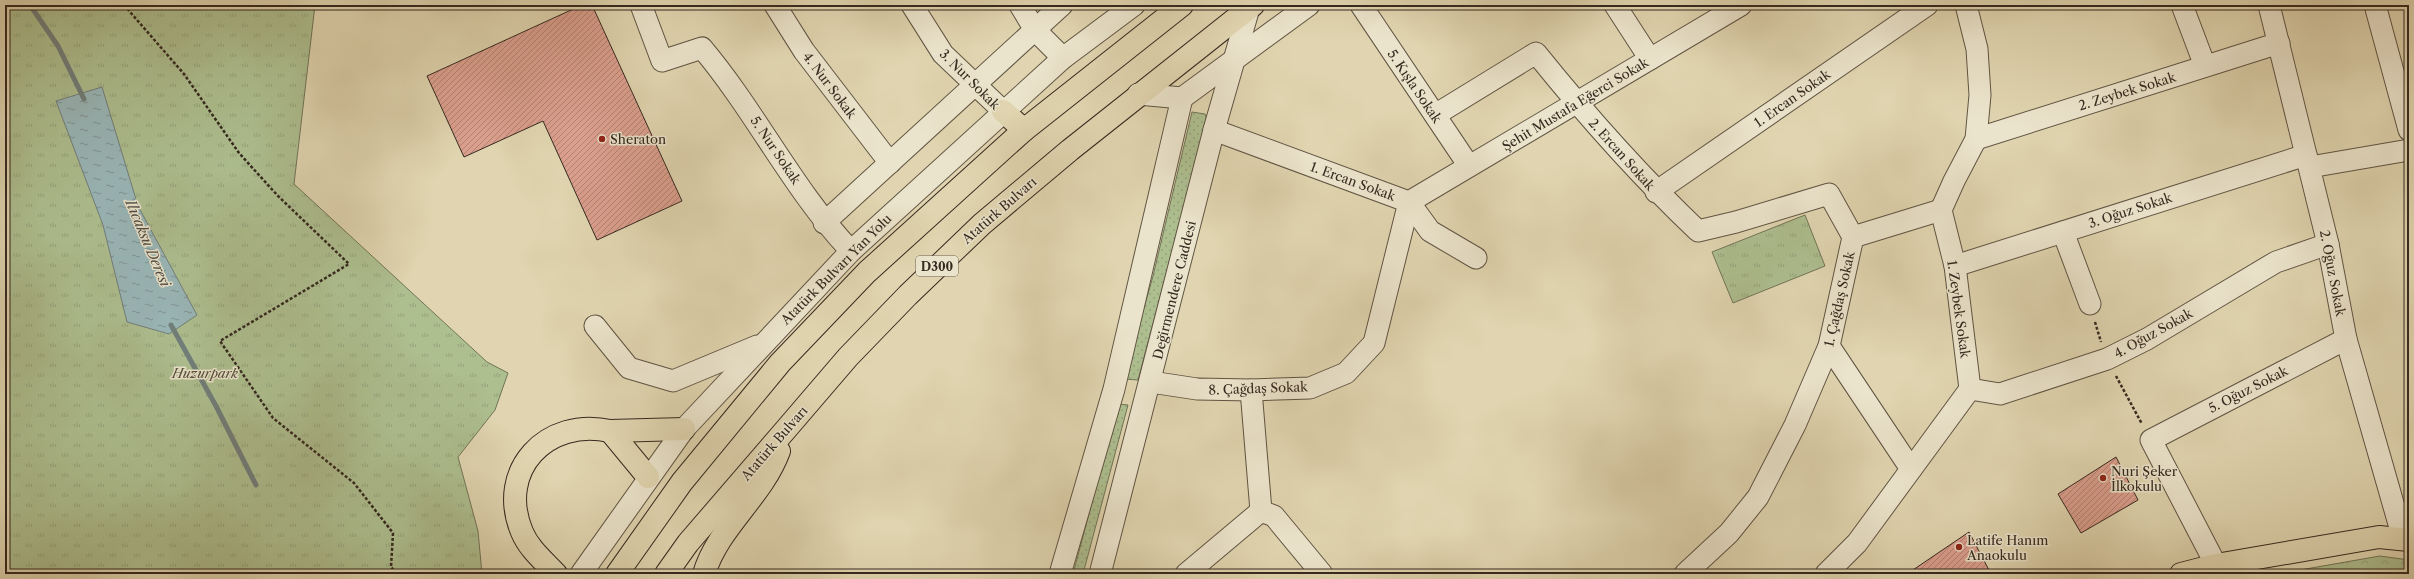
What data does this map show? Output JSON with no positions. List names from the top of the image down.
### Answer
{
  "streets": {
    "main road": ["Atatürk Bulvarı", "D300"],
    "street": [
      "3. Nur Sokak",
      "4. Nur Sokak",
      "5. Kışla Sokak",
      "2. Zeybek Sokak",
      "1. Ercan Sokak",
      "Şehit Mustafa Eğerci Sokak",
      "5. Nur Sokak",
      "2. Ercan Sokak",
      "3. Oğuz Sokak",
      "Atatürk Bulvarı Yan Yolu",
      "2. Oğuz Sokak",
      "Değirmendere Caddesi",
      "1. Çağdaş Sokak",
      "1. Zeybek Sokak",
      "4. Oğuz Sokak",
      "8. Çağdaş Sokak",
      "5. Oğuz Sokak"
    ]
  },
  "crossings": [
    ["3. Nur Sokak", "Atatürk Bulvarı Yan Yolu"],
    ["5. Kışla Sokak", "Şehit Mustafa Eğerci Sokak"],
    ["5. Kışla Sokak", "2. Ercan Sokak"],
    ["2. Zeybek Sokak", "2. Oğuz Sokak"],
    ["1. Ercan Sokak", "Şehit Mustafa Eğerci Sokak"],
    ["1. Ercan Sokak", "2. Ercan Sokak"],
    ["1. Ercan Sokak", "Değirmendere Caddesi"],
    ["1. Ercan Sokak", "8. Çağdaş Sokak"],
    ["Şehit Mustafa Eğerci Sokak", "2. Ercan Sokak"],
    ["Şehit Mustafa Eğerci Sokak", "8. Çağdaş Sokak"],
    ["5. Nur Sokak", "Atatürk Bulvarı Yan Yolu"],
    ["2. Ercan Sokak", "1. Çağdaş Sokak"],
    ["Atatürk Bulvarı", "Değirmendere Caddesi"],
    ["3. Oğuz Sokak", "2. Oğuz Sokak"],
    ["3. Oğuz Sokak", "1. Zeybek Sokak"],
    ["2. Oğuz Sokak", "4. Oğuz Sokak"],
    ["2. Oğuz Sokak", "5. Oğuz Sokak"],
    ["Değirmendere Caddesi", "8. Çağdaş Sokak"],
    ["1. Zeybek Sokak", "4. Oğuz Sokak"]
  ],
  "water": ["Ilıcaksu Deresi"],
  "parks": ["Huzurpark"],
  "places": ["Sheraton", "Nuri Şeker İlkokulu", "Latife Hanım Anaokulu"]
}
